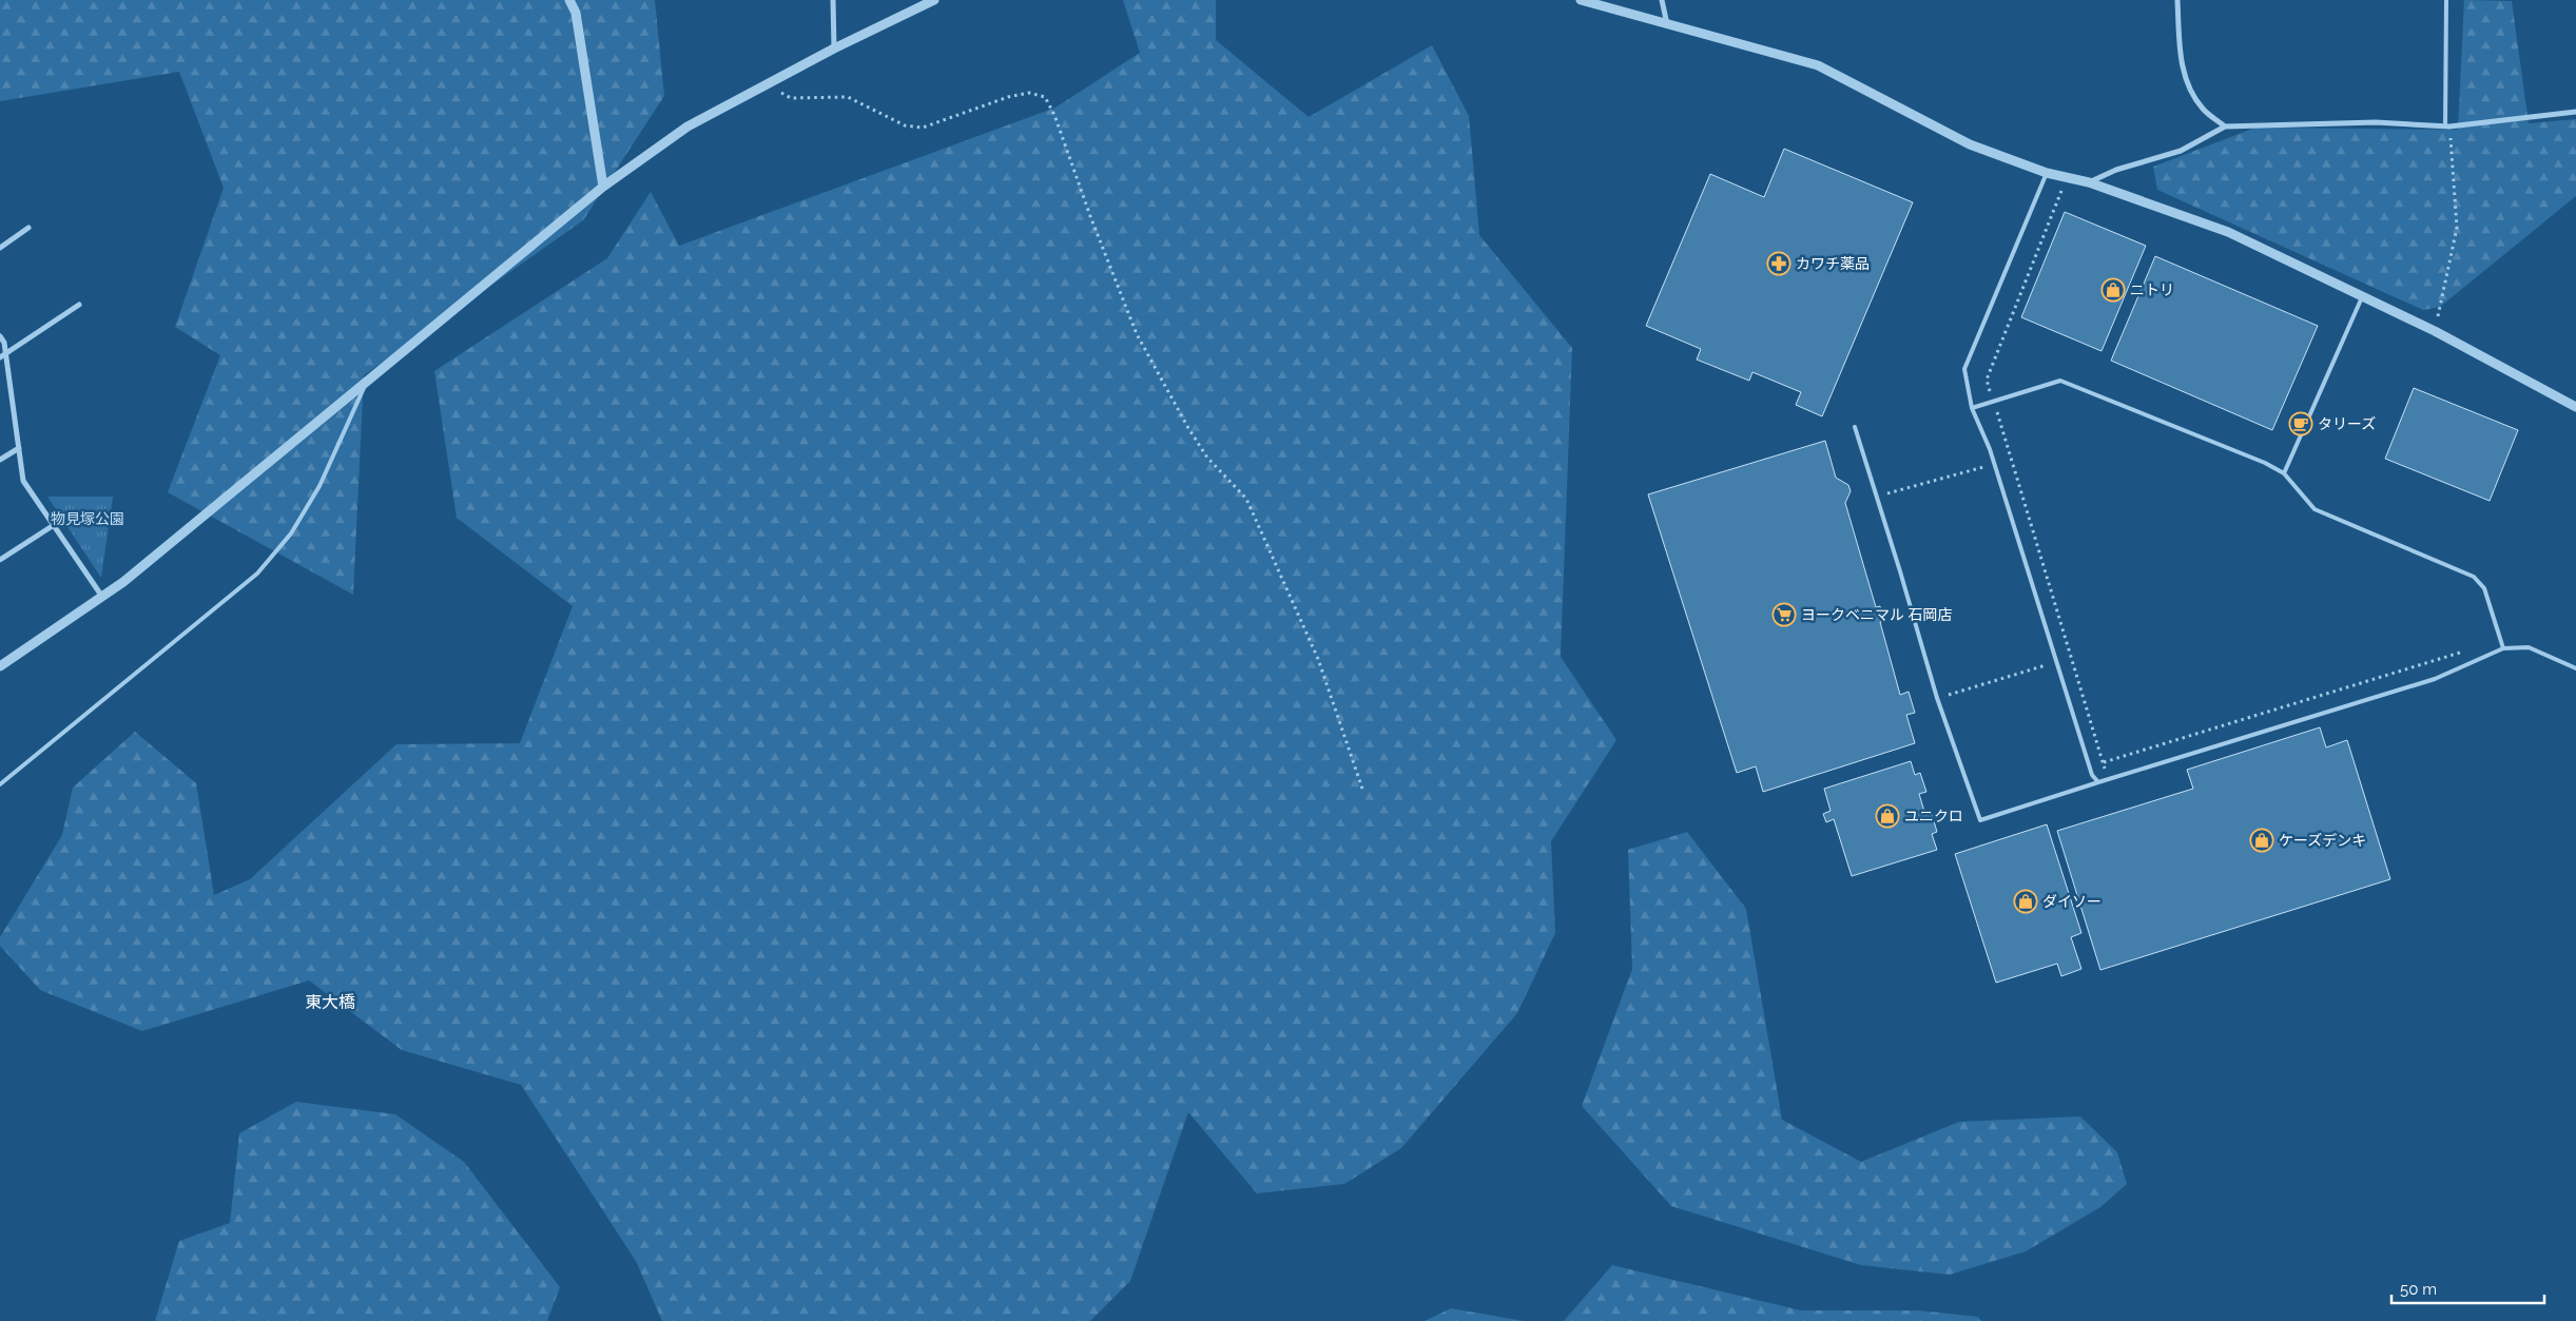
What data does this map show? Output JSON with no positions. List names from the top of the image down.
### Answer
{
  "districts": ["東大橋"],
  "parks": ["物見塚公園"],
  "places": {
    "pharmacy": ["カワチ薬品"],
    "shop": [
      "ニトリ",
      "ユニクロ",
      "ケーズデンキ",
      "ダイソー"
    ],
    "cafe": ["タリーズ"],
    "supermarket": ["ヨークベニマル 石岡店"]
  },
  "scale_bar": "50 m"
}
